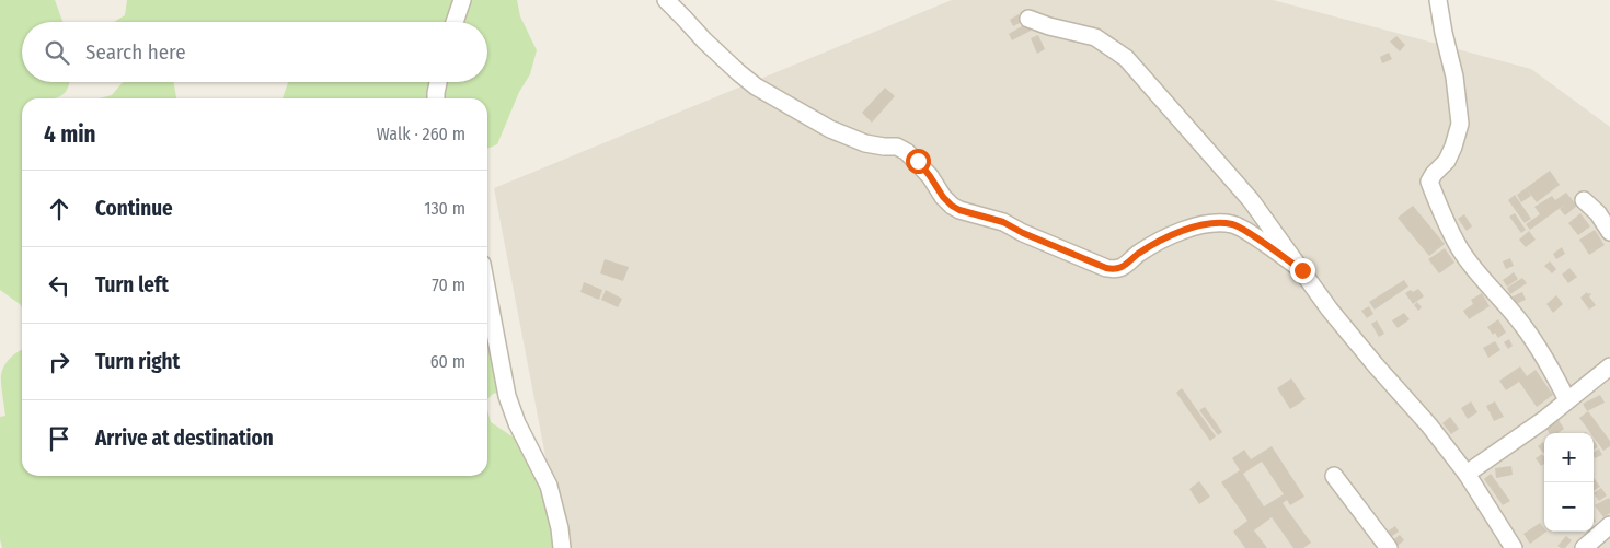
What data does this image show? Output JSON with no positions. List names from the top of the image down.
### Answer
{
  "page": {
    "search": "Search here",
    "heading": ["4 min", "Walk · 260 m"],
    "list": [
      ["Continue", "130 m"],
      ["Turn left", "70 m"],
      ["Turn right", "60 m"],
      "Arrive at destination"
    ],
    "map_buttons": ["+", "−"]
  }
}
